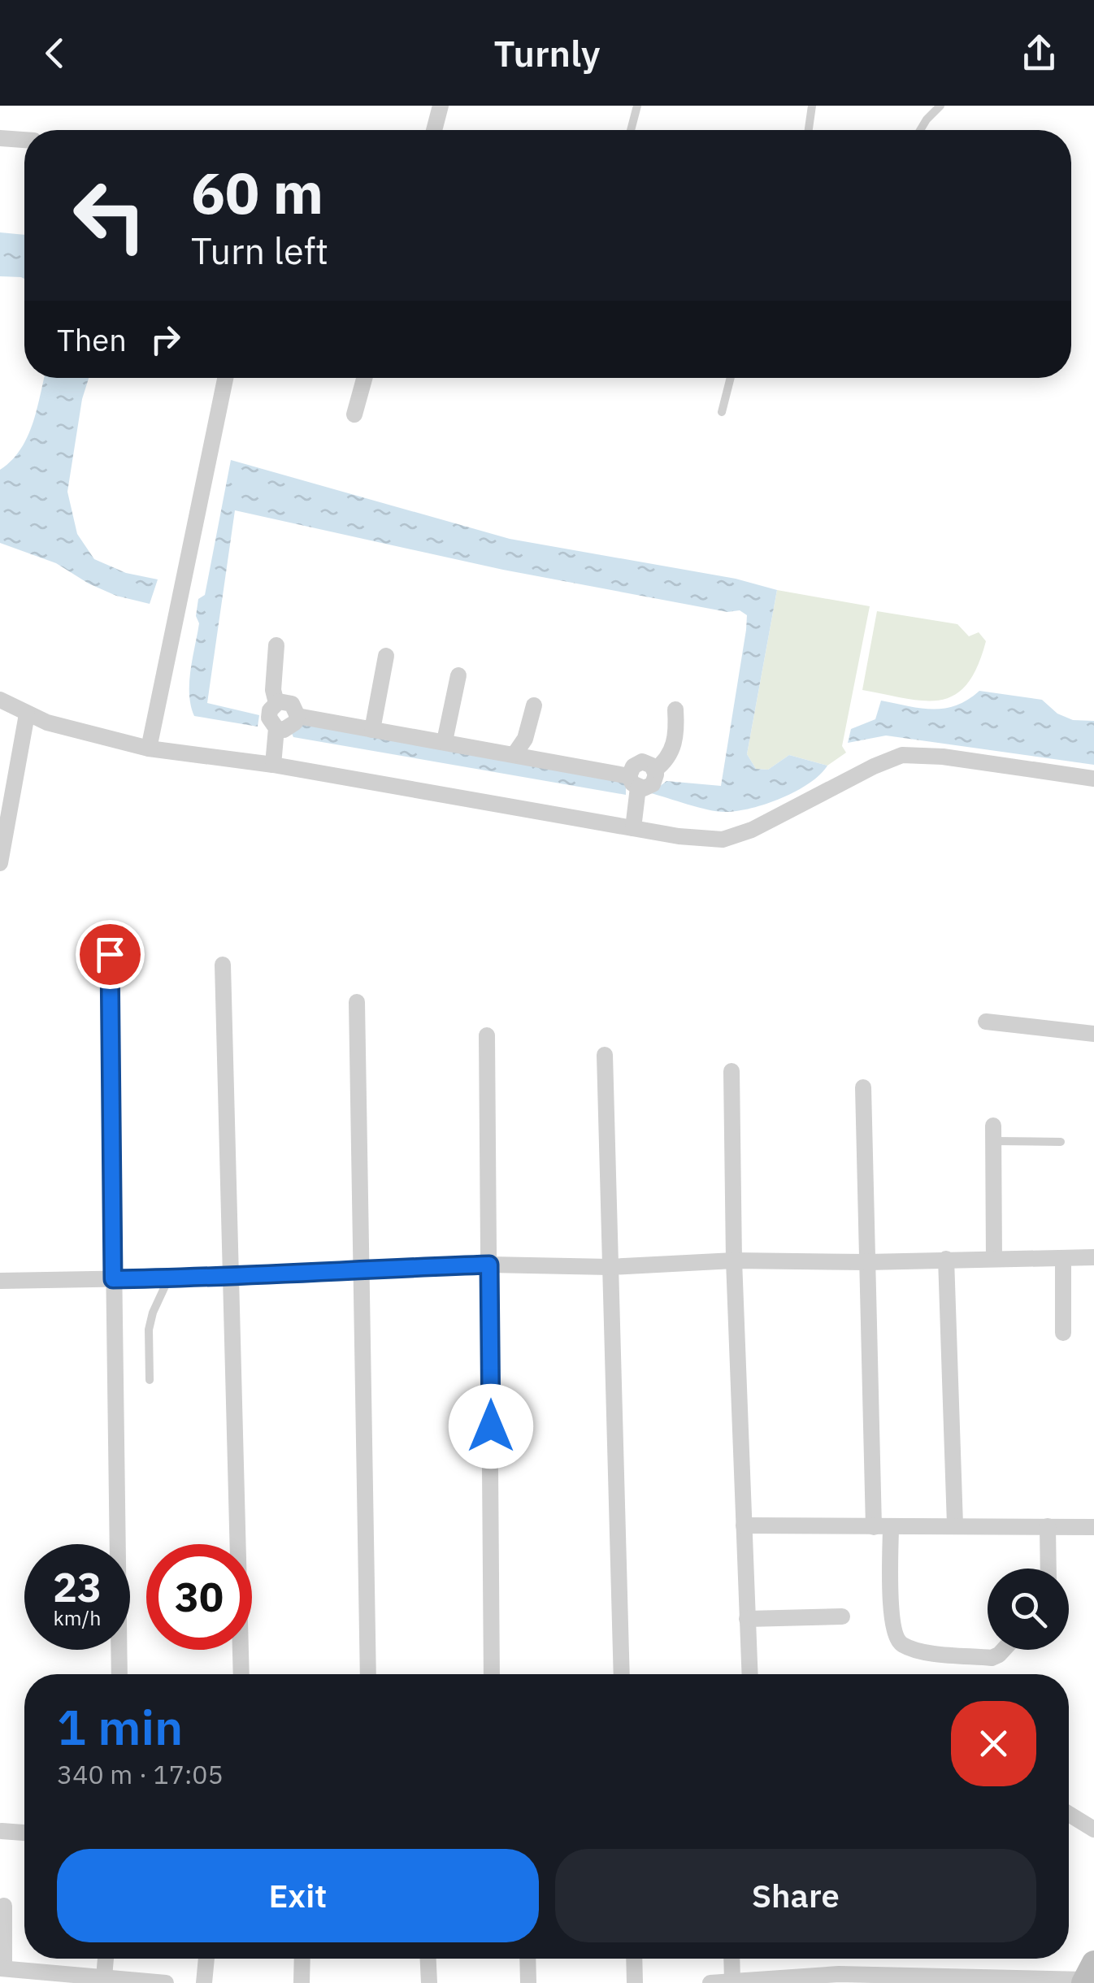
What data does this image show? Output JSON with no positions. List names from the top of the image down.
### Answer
{
  "page": {
    "header": "Turnly",
    "turn": ["60 m", "Turn left"],
    "then": "Then",
    "speed": "23 km/h",
    "limit": "30",
    "heading": ["1 min", "340 m · 17:05"],
    "buttons": ["Exit", "Share"]
  }
}
